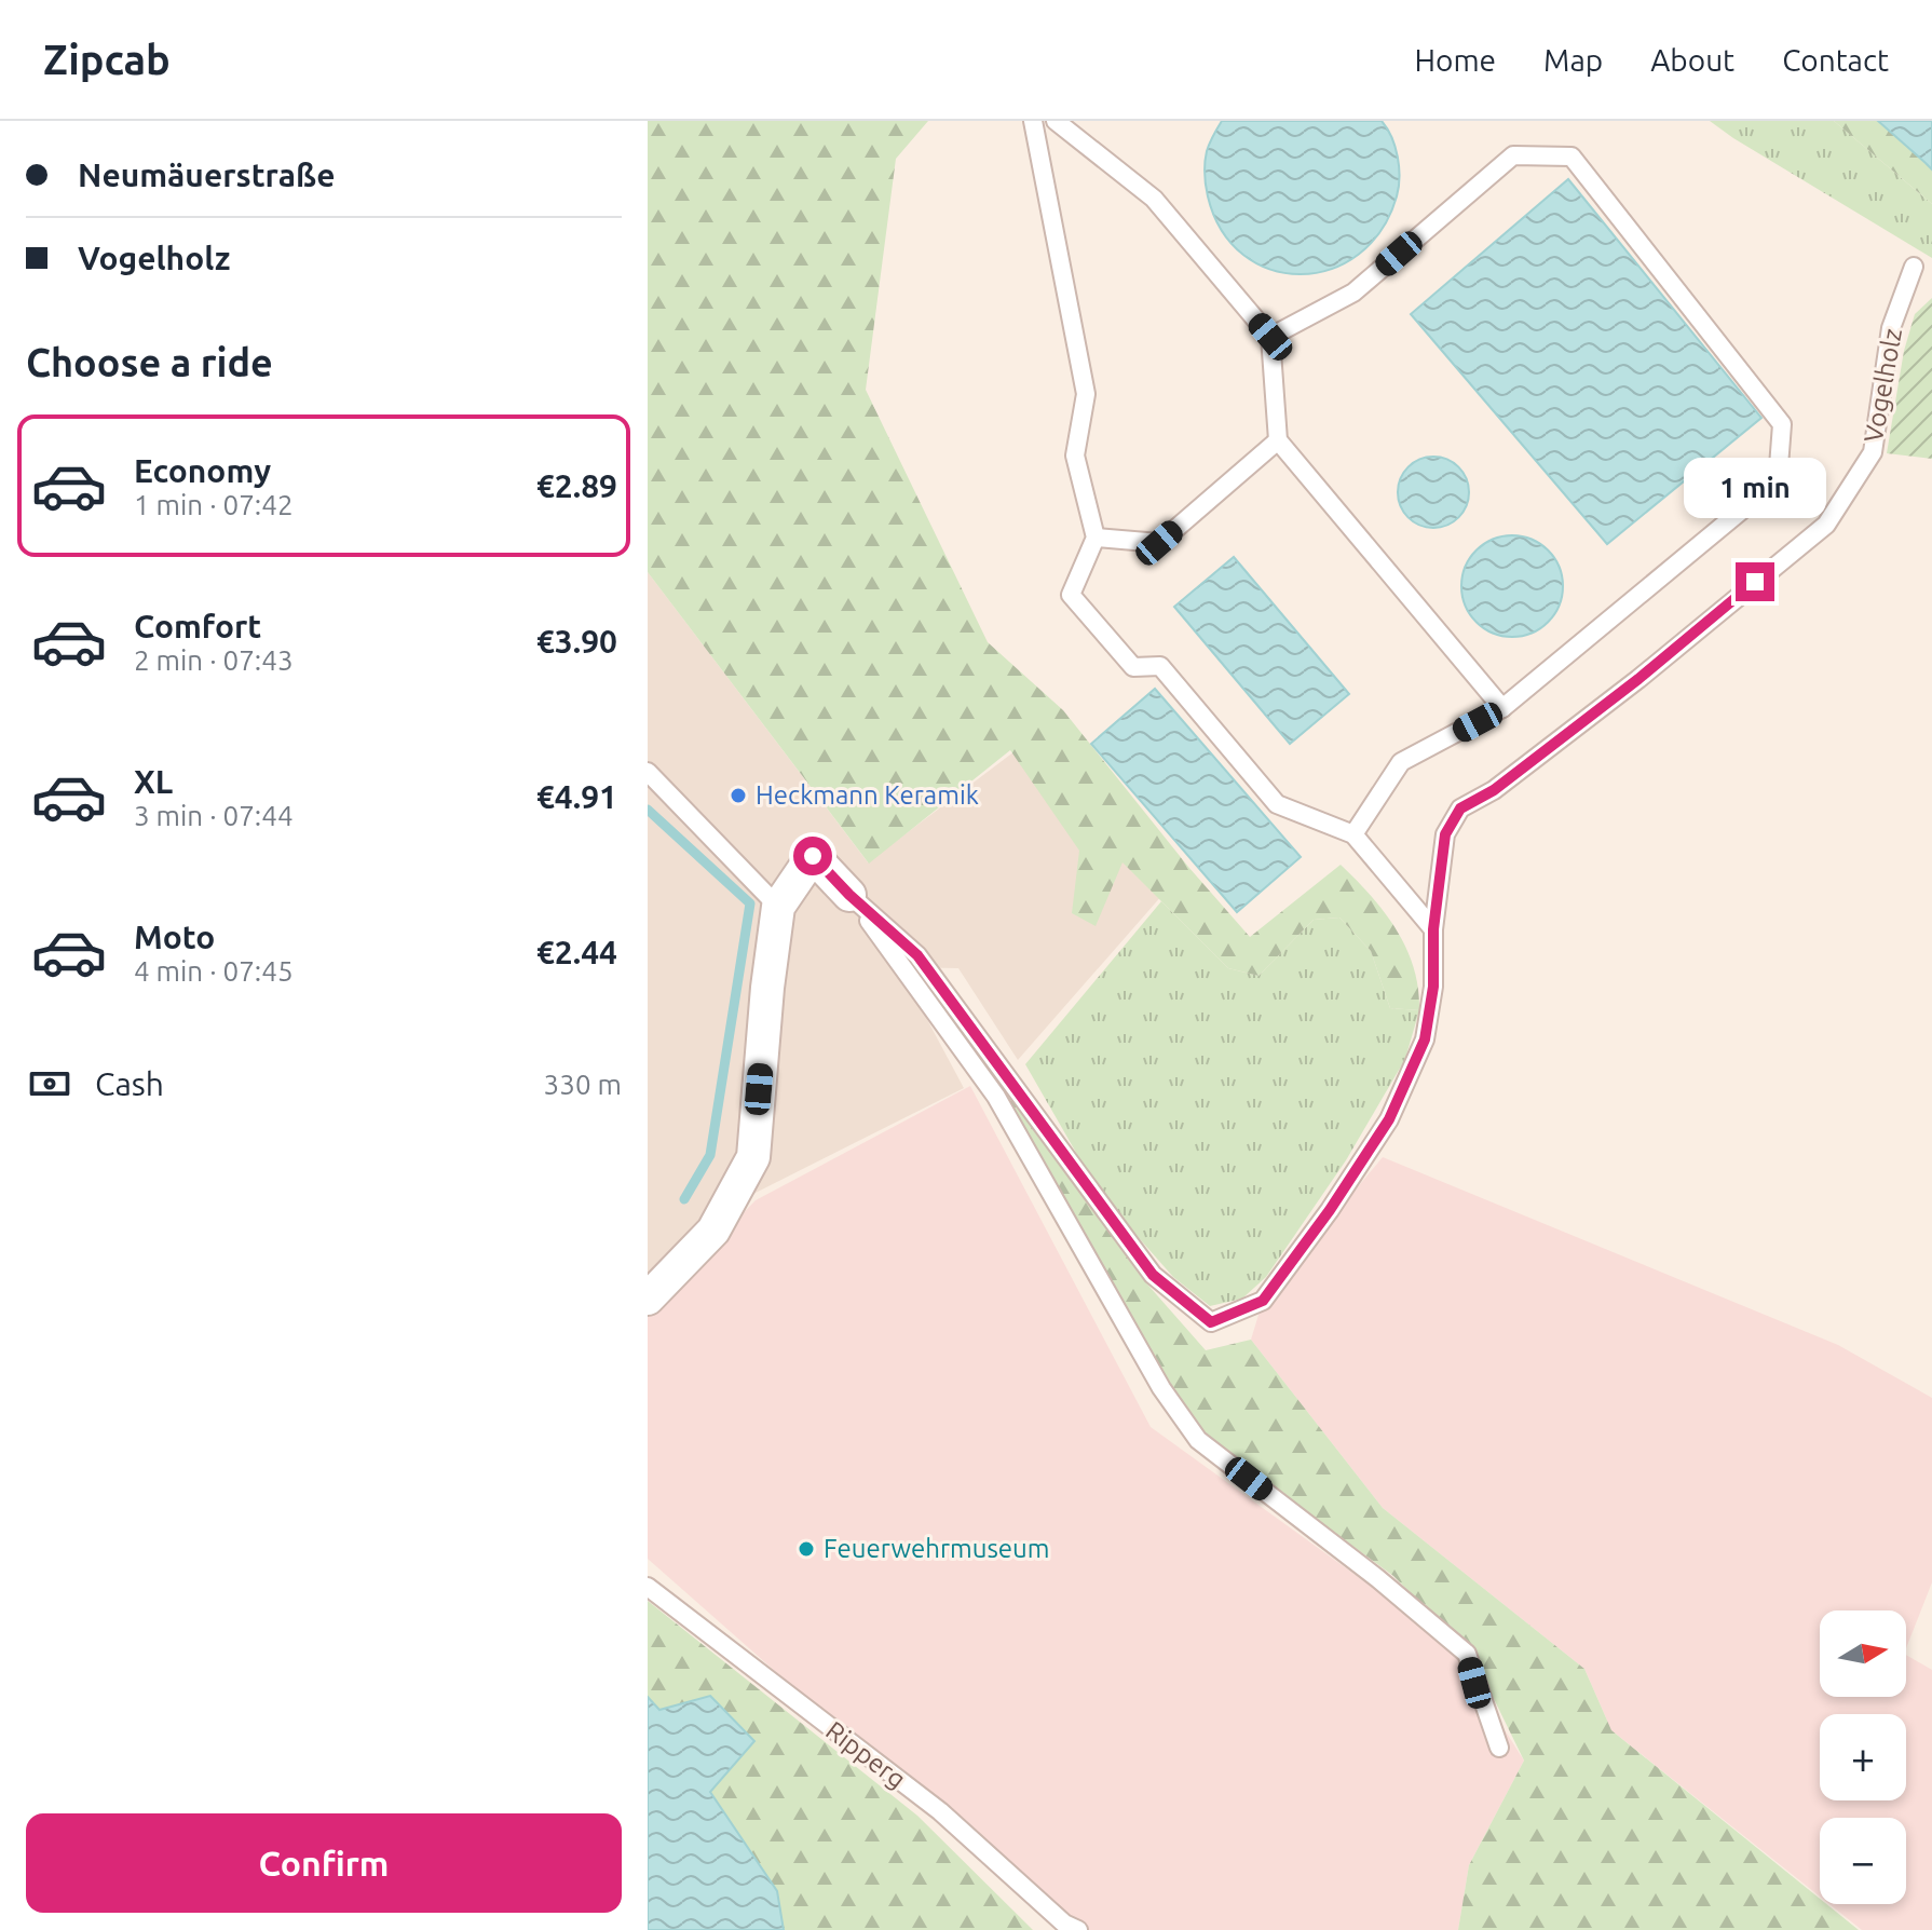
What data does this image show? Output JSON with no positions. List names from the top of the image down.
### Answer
{
  "streets": {
    "lane": ["Vogelholz", "Ripperg"]
  },
  "places": ["Heckmann Keramik", "Feuerwehrmuseum"],
  "north": "right",
  "page": {
    "header": "Zipcab",
    "nav": [
      "Home",
      "Map",
      "About",
      "Contact"
    ],
    "banner": ["Neumäuerstraße", "Vogelholz"],
    "heading": "Choose a ride",
    "list": [
      {
        "name": "Economy",
        "note": "1 min · 07:42",
        "value": "€2.89"
      },
      {
        "name": "Comfort",
        "note": "2 min · 07:43",
        "value": "€3.90"
      },
      {
        "name": "XL",
        "note": "3 min · 07:44",
        "value": "€4.91"
      },
      {
        "name": "Moto",
        "note": "4 min · 07:45",
        "value": "€2.44"
      }
    ],
    "bubble": "1 min",
    "pay": ["Cash", "330 m"],
    "map_buttons": ["+", "−"],
    "buttons": "Confirm"
  }
}
